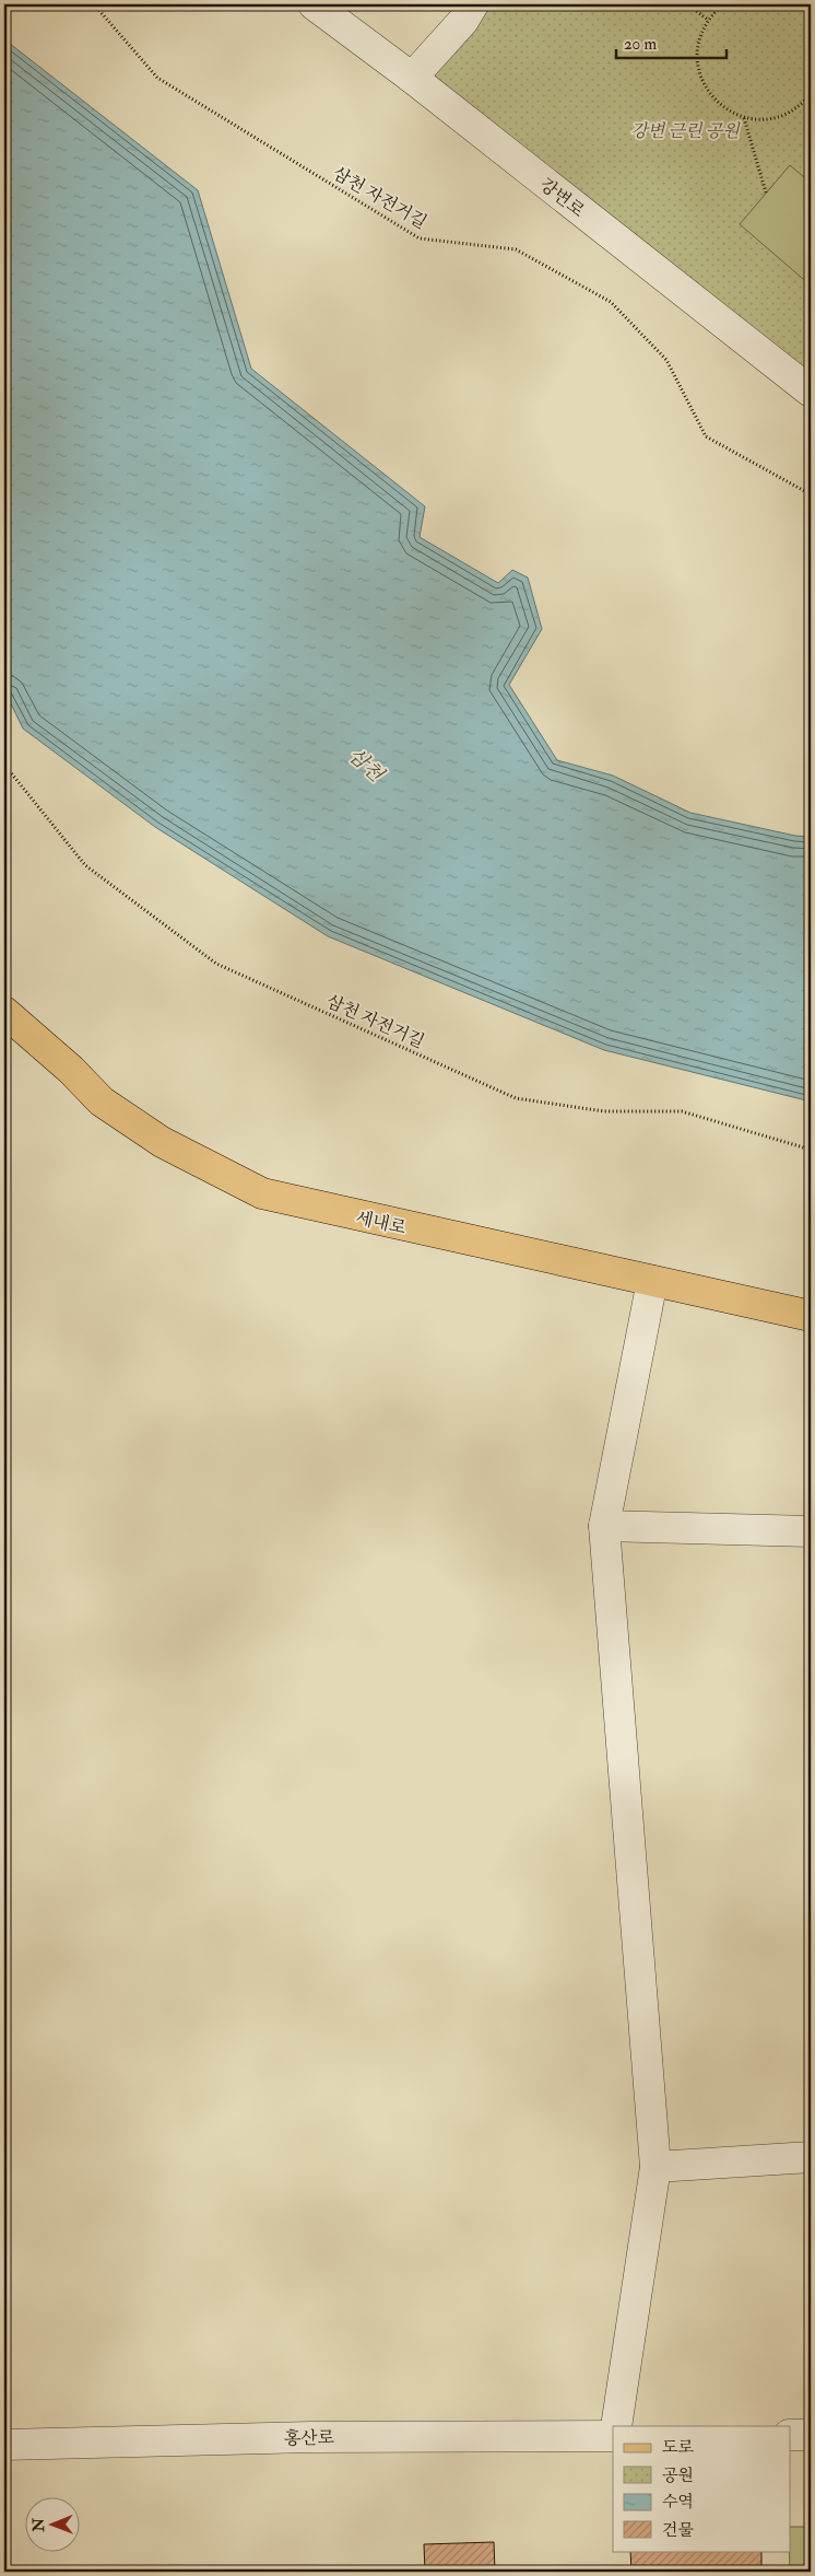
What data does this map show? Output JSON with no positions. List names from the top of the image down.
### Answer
{
  "streets": {
    "main road": ["세내로"],
    "street": ["강변로", "홍산로"],
    "path": ["삼천 자전거길"]
  },
  "water": ["삼천"],
  "parks": ["강변 근린 공원"],
  "legend": [
    "도로",
    "공원",
    "수역",
    "건물"
  ],
  "scale_bar": "20 m",
  "north": "left"
}
